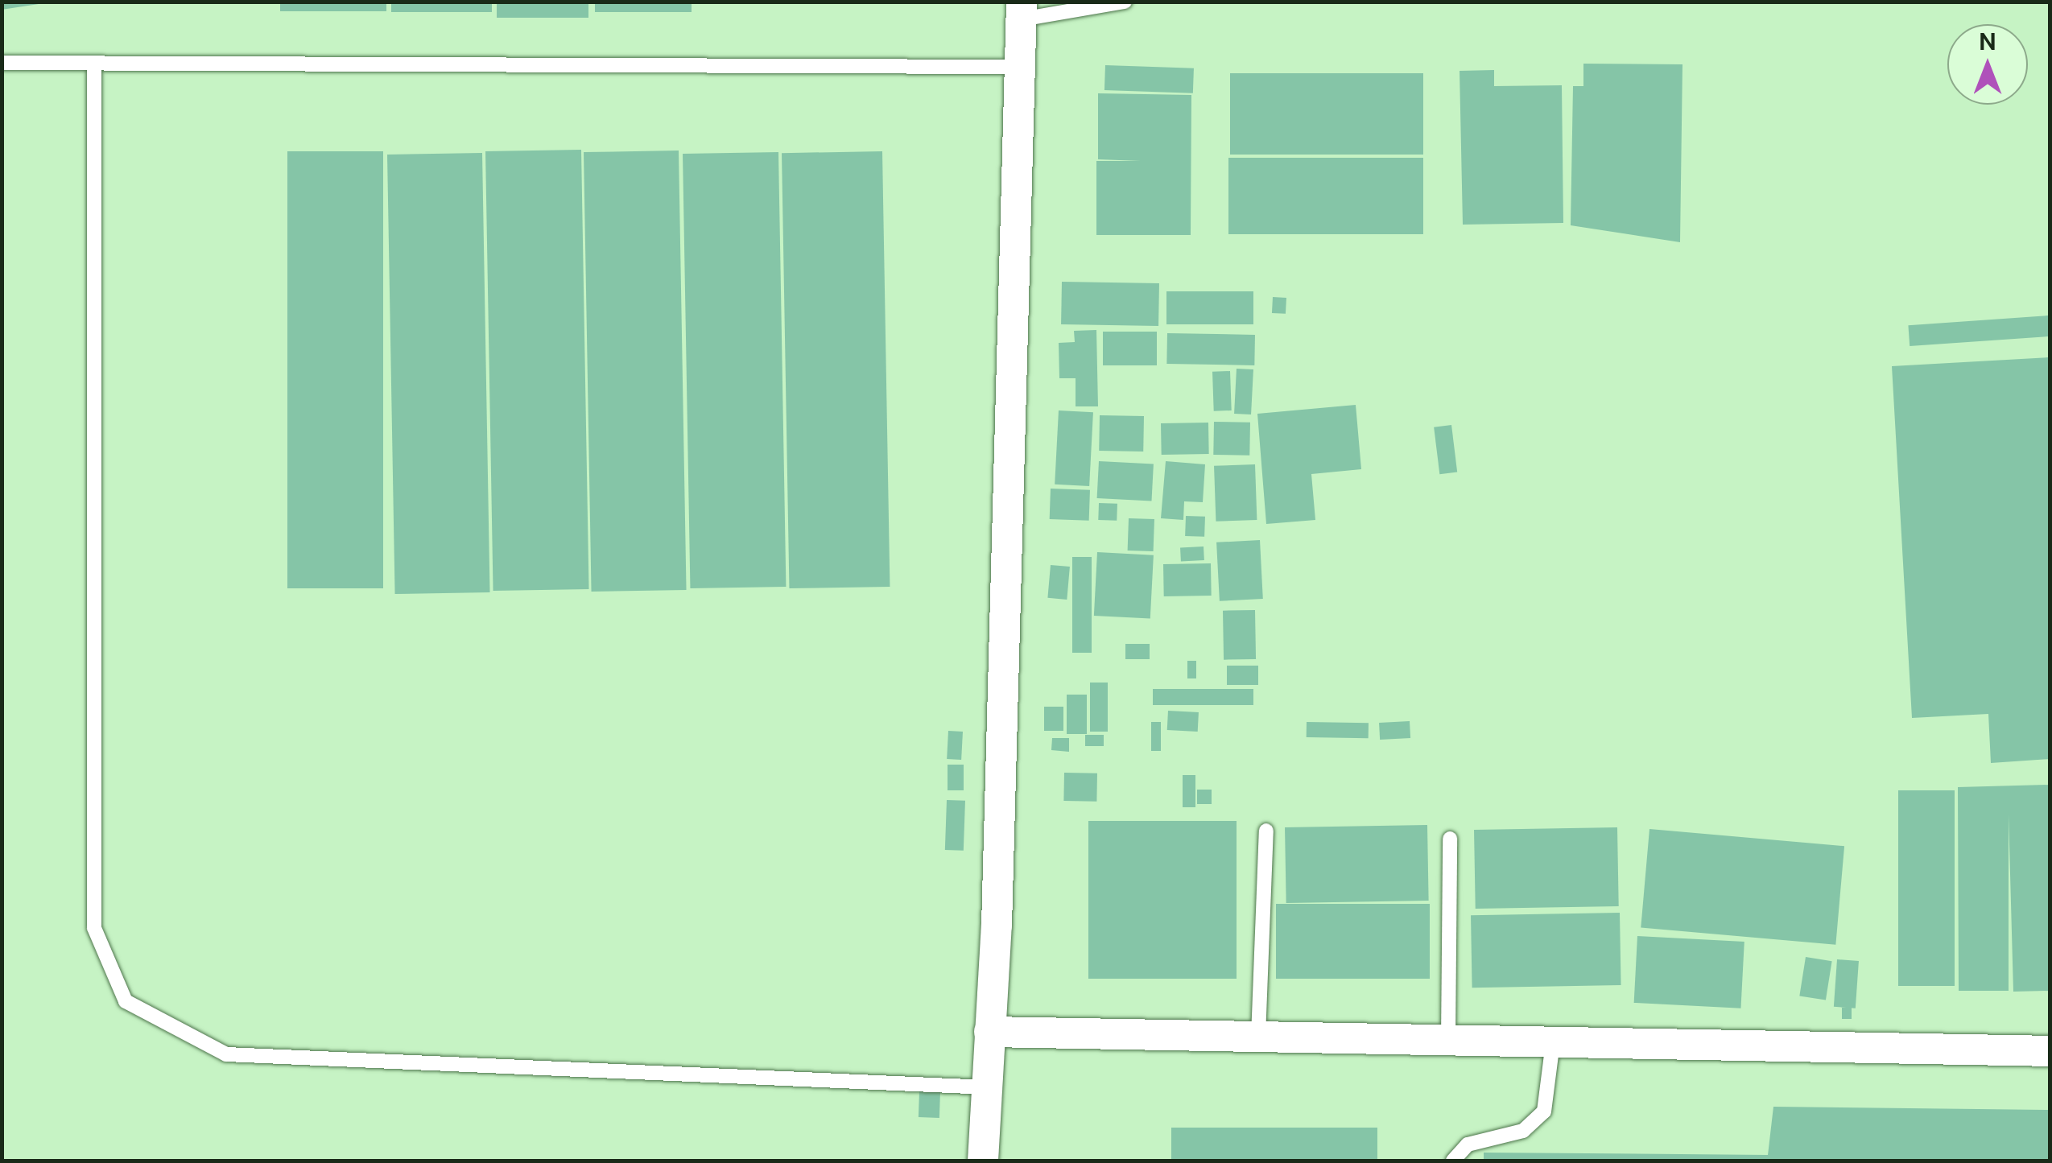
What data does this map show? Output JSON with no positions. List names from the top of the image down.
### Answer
{
  "north": "top"
}
